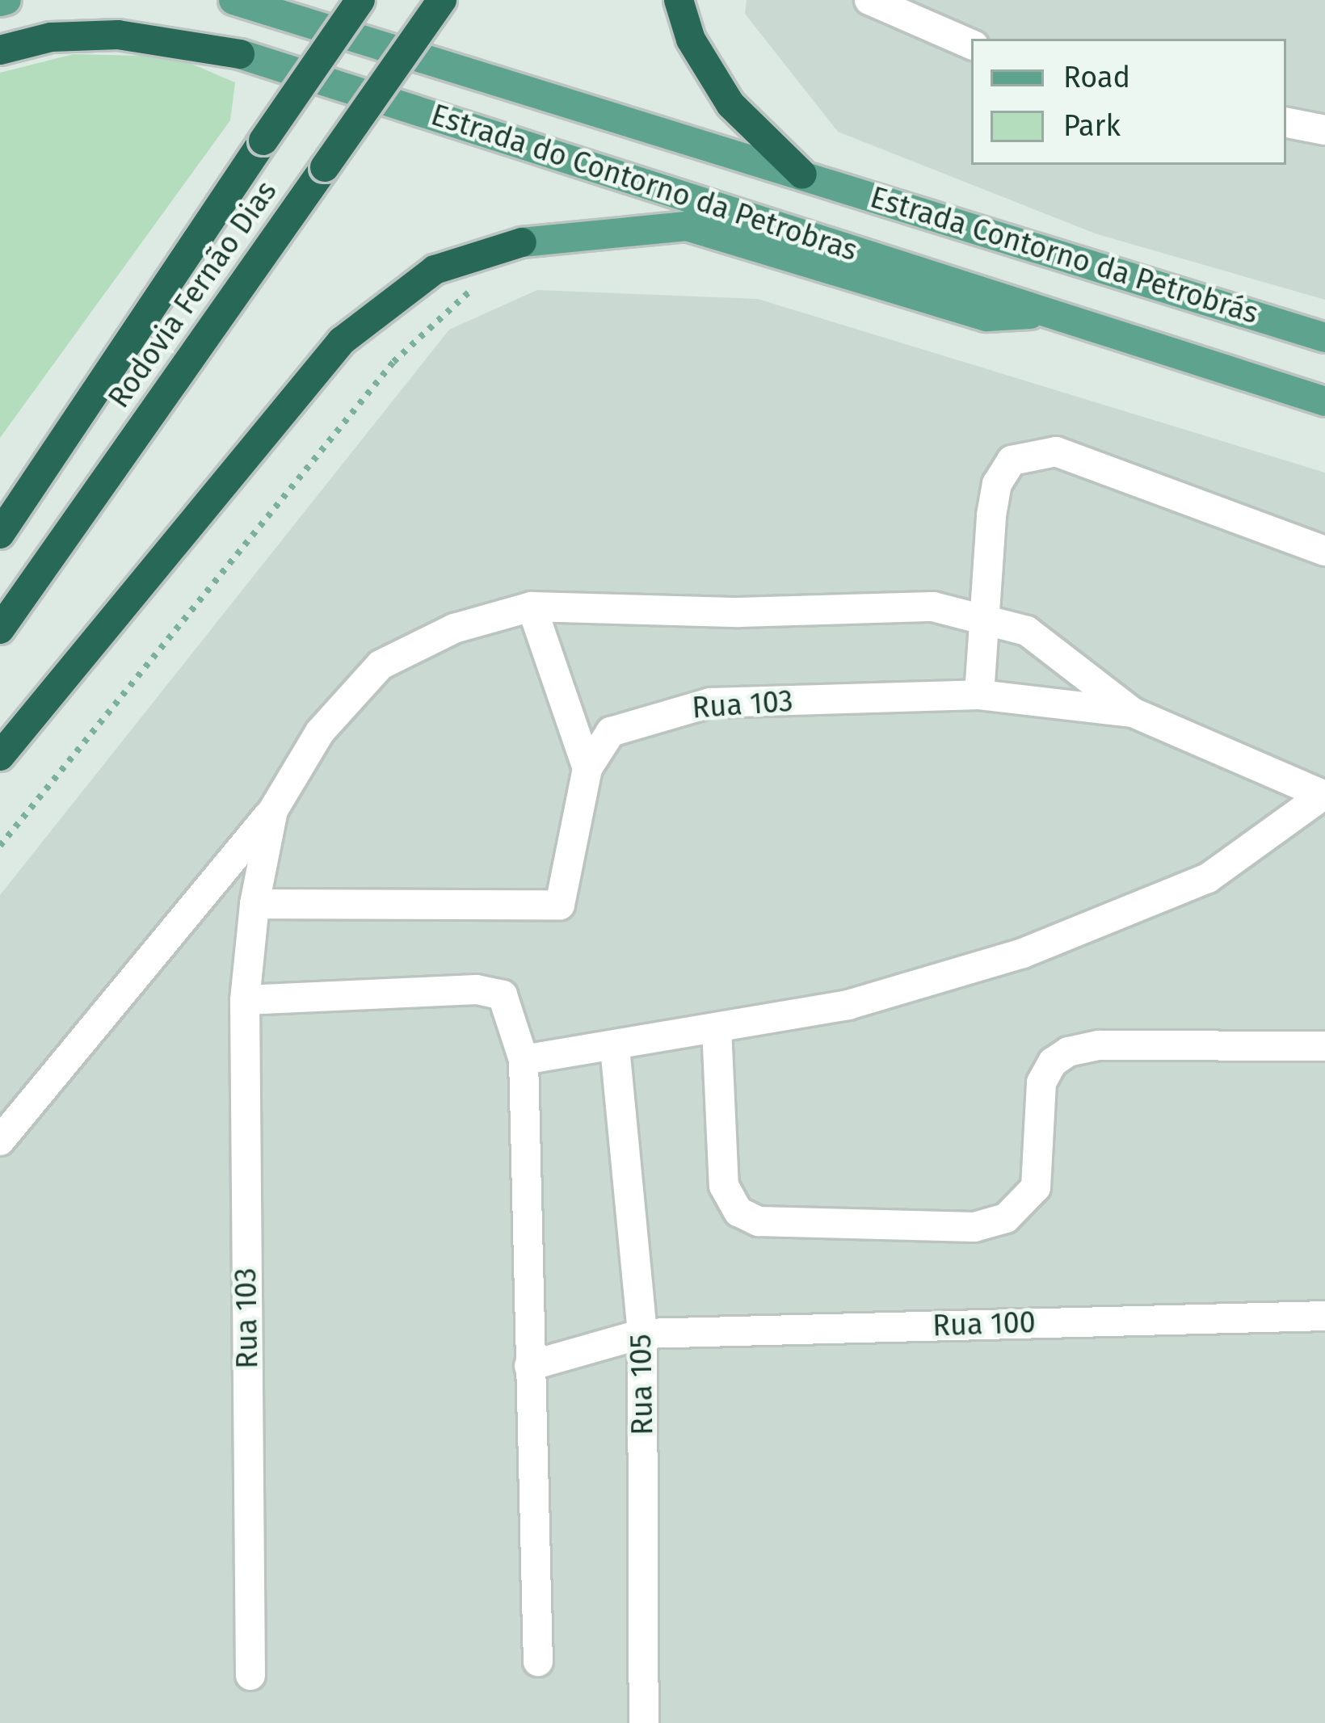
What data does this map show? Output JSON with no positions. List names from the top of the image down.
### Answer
{
  "streets": {
    "highway": ["Rodovia Fernão Dias"],
    "main road": ["Estrada do Contorno da Petrobras", "Estrada Contorno da Petrobrás"],
    "lane": ["Rua 103", "Rua 100", "Rua 105"]
  },
  "crossings": [
    ["Estrada do Contorno da Petrobras", "Estrada Contorno da Petrobrás"],
    ["Rua 100", "Rua 105"]
  ],
  "legend": ["Road", "Park"]
}
